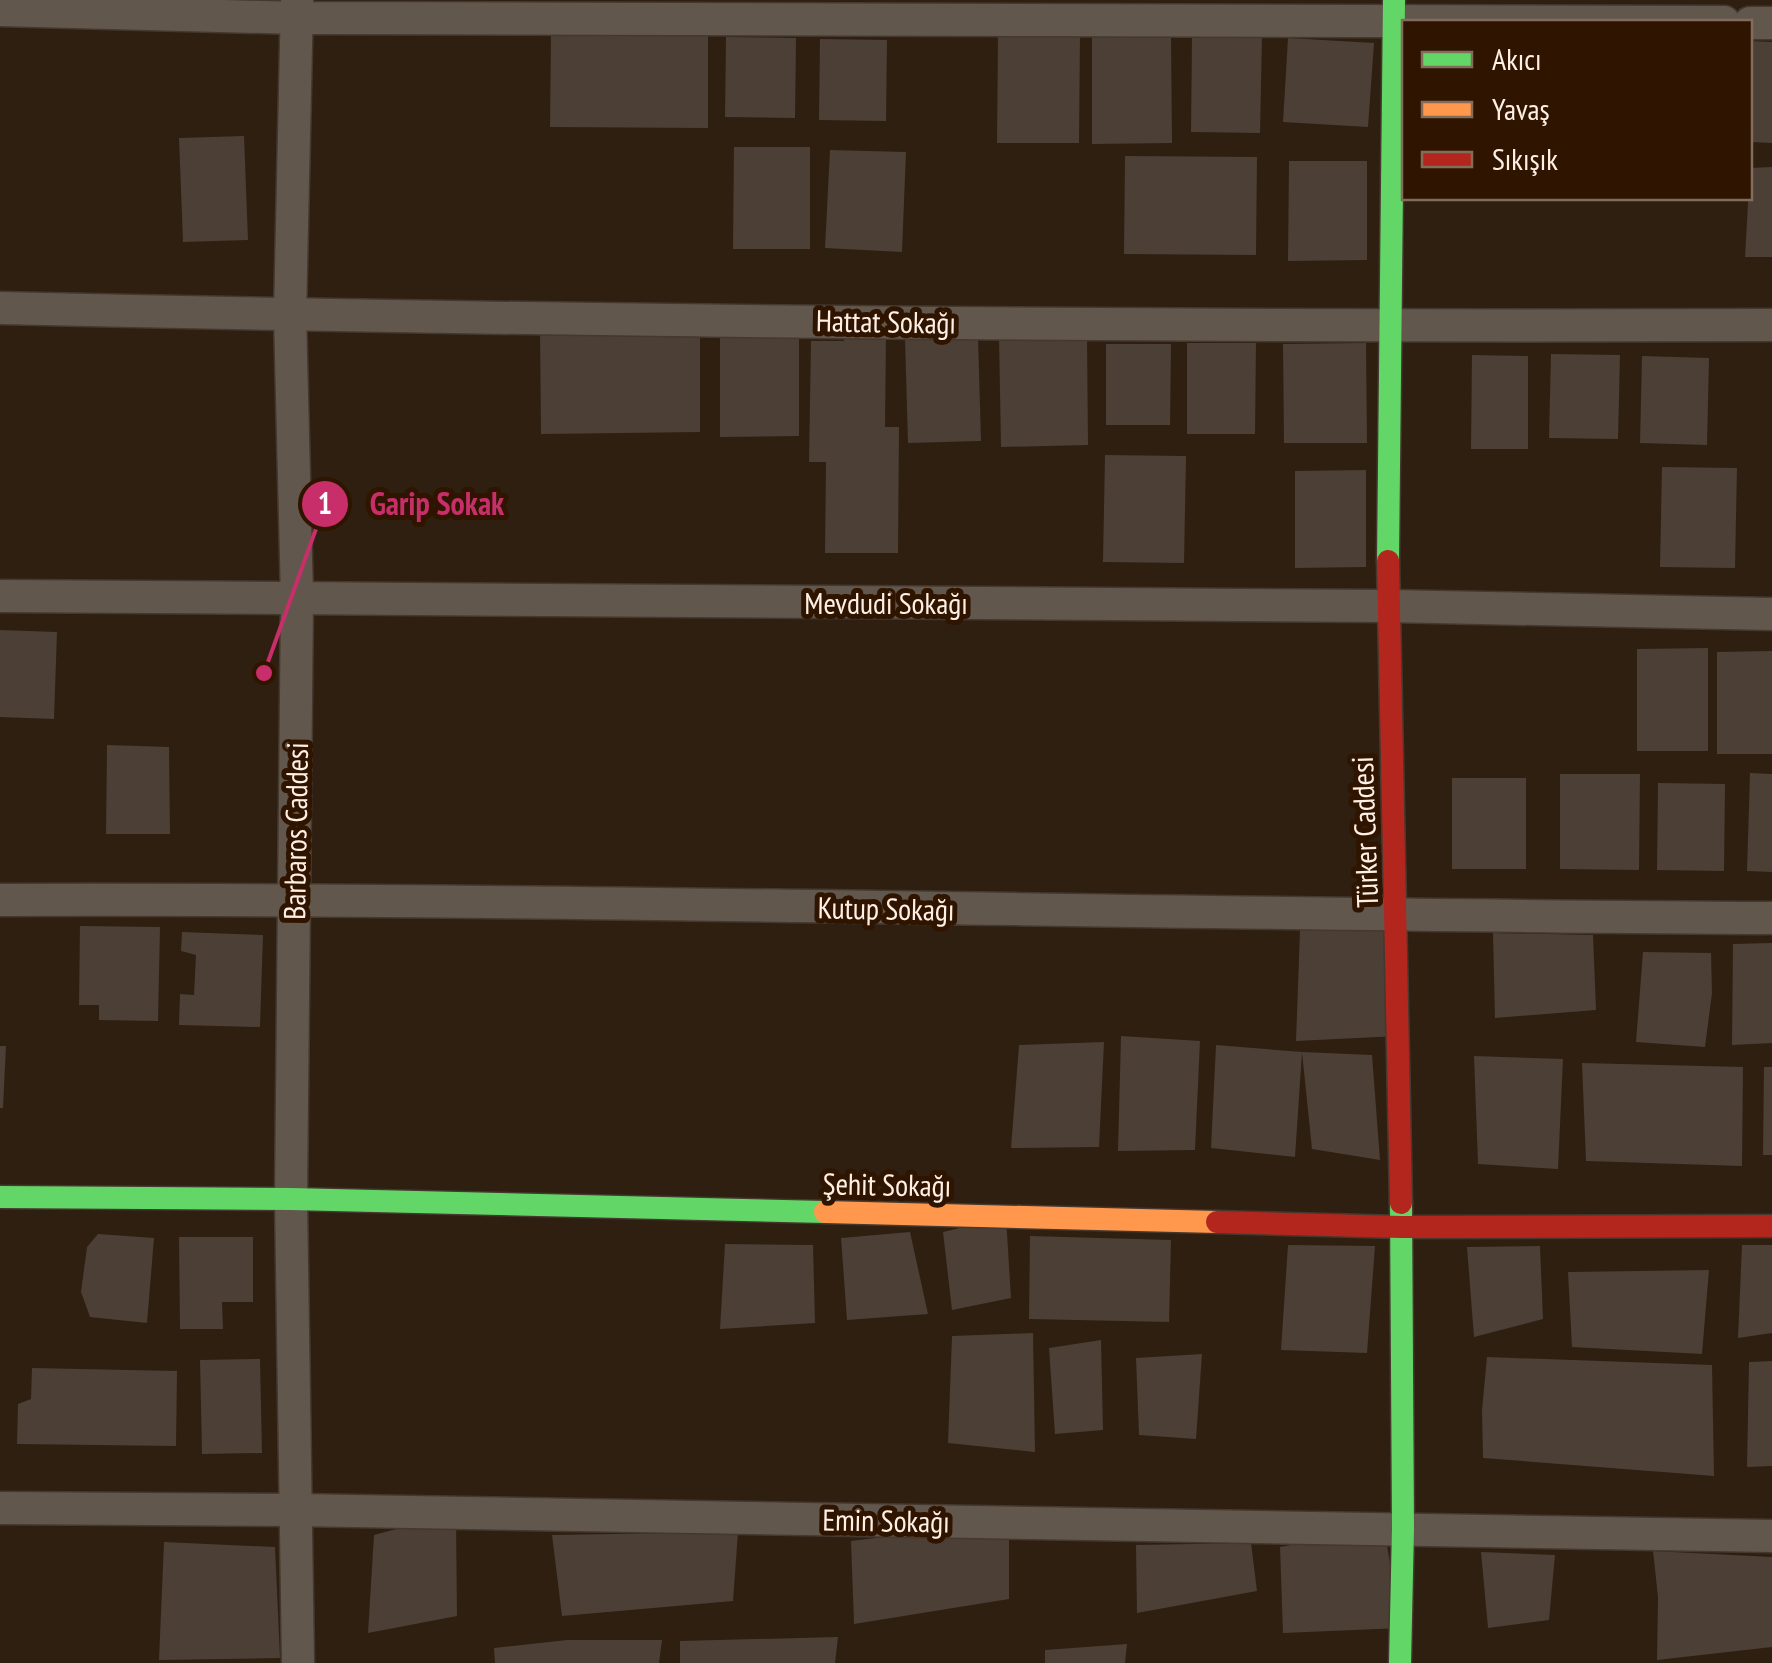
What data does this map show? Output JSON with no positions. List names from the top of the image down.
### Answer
{
  "streets": {
    "street": [
      "Hattat Sokağı",
      "Mevdudi Sokağı",
      "Barbaros Caddesi",
      "Türker Caddesi",
      "Kutup Sokağı",
      "Şehit Sokağı",
      "Emin Sokağı"
    ]
  },
  "crossings": [
    ["Hattat Sokağı", "Barbaros Caddesi"],
    ["Hattat Sokağı", "Türker Caddesi"],
    ["Mevdudi Sokağı", "Barbaros Caddesi"],
    ["Mevdudi Sokağı", "Türker Caddesi"],
    ["Barbaros Caddesi", "Kutup Sokağı"],
    ["Barbaros Caddesi", "Şehit Sokağı"],
    ["Barbaros Caddesi", "Emin Sokağı"],
    ["Türker Caddesi", "Kutup Sokağı"],
    ["Türker Caddesi", "Şehit Sokağı"],
    ["Türker Caddesi", "Emin Sokağı"]
  ],
  "places": ["Garip Sokak"],
  "legend": ["Akıcı", "Yavaş", "Sıkışık"]
}
